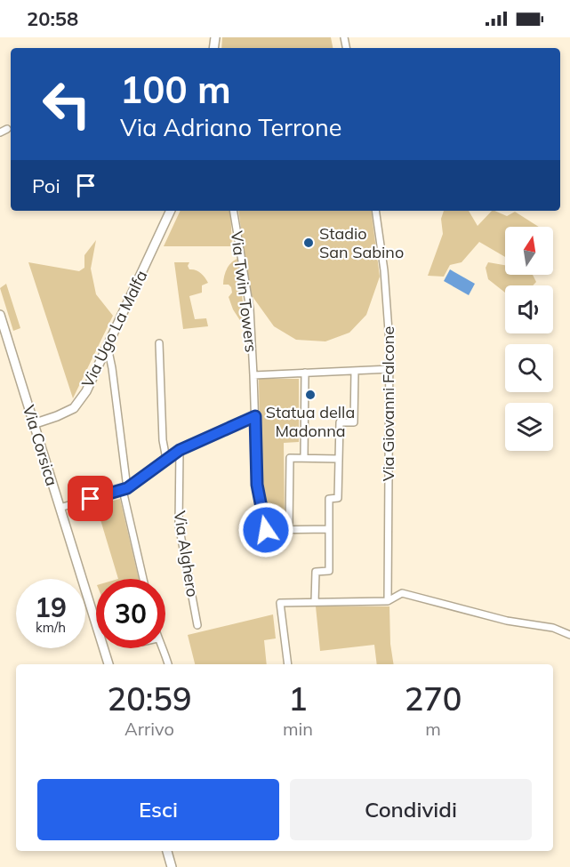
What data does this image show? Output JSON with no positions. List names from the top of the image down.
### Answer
{
  "streets": {
    "street": [
      "Via Twin Towers",
      "Via Ugo La Malfa",
      "Via Giovanni Falcone",
      "Via Corsica",
      "Via Alghero"
    ]
  },
  "crossings": [
    ["Via Ugo La Malfa", "Via Corsica"]
  ],
  "places": ["Stadio San Sabino", "Statua della Madonna"],
  "north": "top",
  "page": {
    "status": "20:58",
    "turn": ["100 m", "Via Adriano Terrone"],
    "then": "Poi",
    "speed": "19 km/h",
    "limit": "30",
    "eta": [
      "20:59",
      "Arrivo",
      "1",
      "min",
      "270",
      "m"
    ],
    "buttons": ["Esci", "Condividi"]
  }
}
